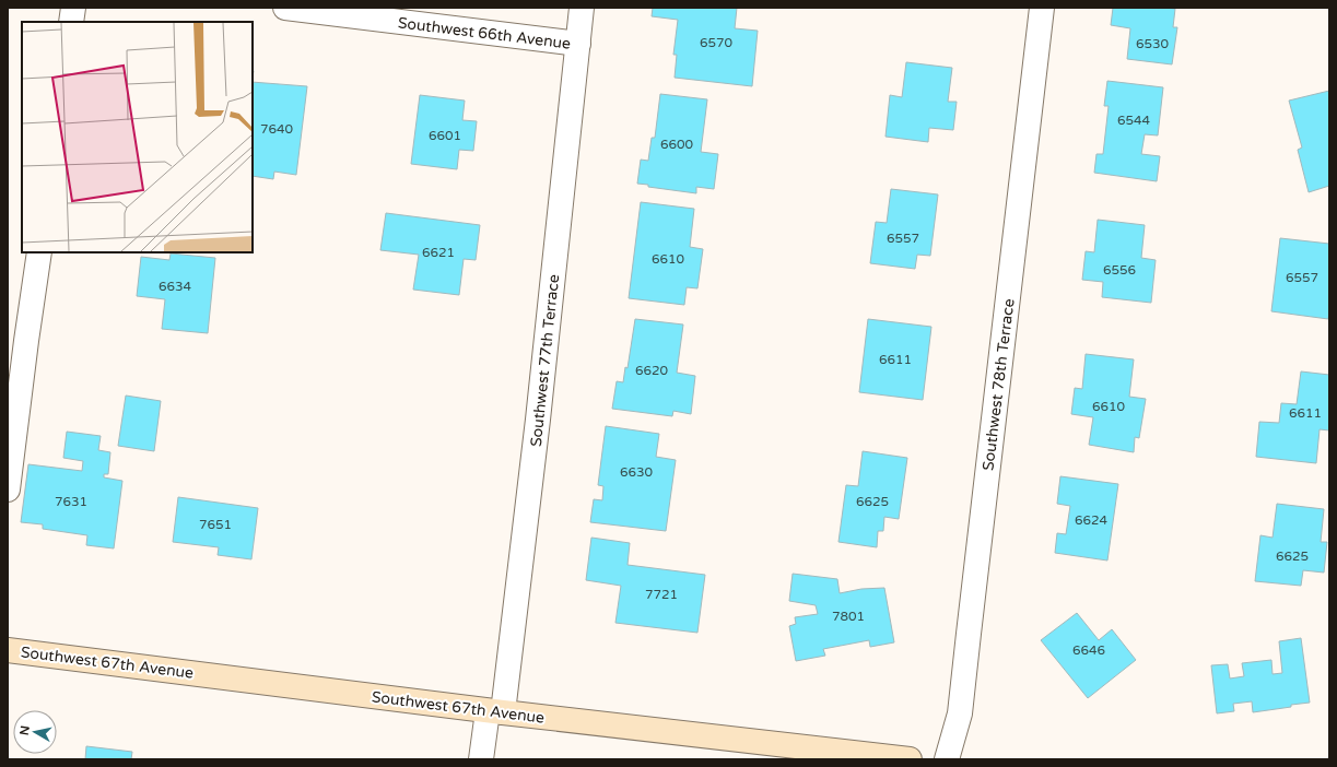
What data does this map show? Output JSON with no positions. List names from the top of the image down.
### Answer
{
  "streets": {
    "main road": ["Southwest 67th Avenue"],
    "street": ["Southwest 66th Avenue", "Southwest 77th Terrace", "Southwest 78th Terrace"]
  },
  "crossings": [
    ["Southwest 66th Avenue", "Southwest 77th Terrace"],
    ["Southwest 77th Terrace", "Southwest 67th Avenue"]
  ],
  "house_numbers": [
    "6570",
    "6530",
    "6544",
    "7640",
    "6601",
    "6600",
    "6557",
    "6621",
    "6610",
    "6556",
    "6557",
    "6634",
    "6611",
    "6620",
    "6610",
    "6611",
    "6630",
    "7631",
    "6625",
    "6624",
    "7651",
    "6625",
    "7721",
    "7801",
    "6646"
  ],
  "north": "left"
}
